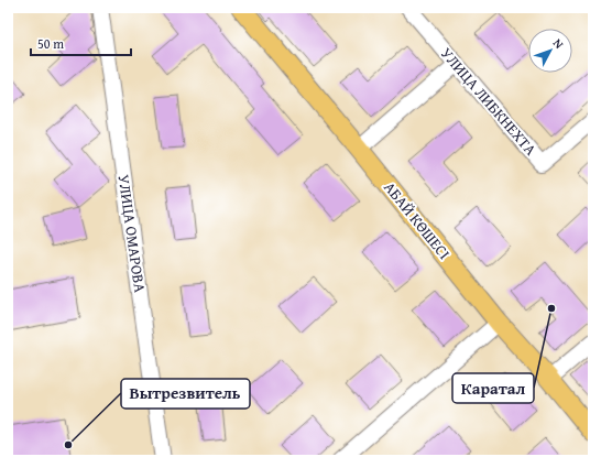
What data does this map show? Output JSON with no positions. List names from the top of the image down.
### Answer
{
  "streets": {
    "main road": ["АБАЙ КӨШЕСІ"],
    "street": ["УЛИЦА ЛИБКНЕХТА", "УЛИЦА ОМАРОВА"]
  },
  "places": ["Каратал", "Вытрезвитель"],
  "scale_bar": "50 m",
  "north": "top right"
}
